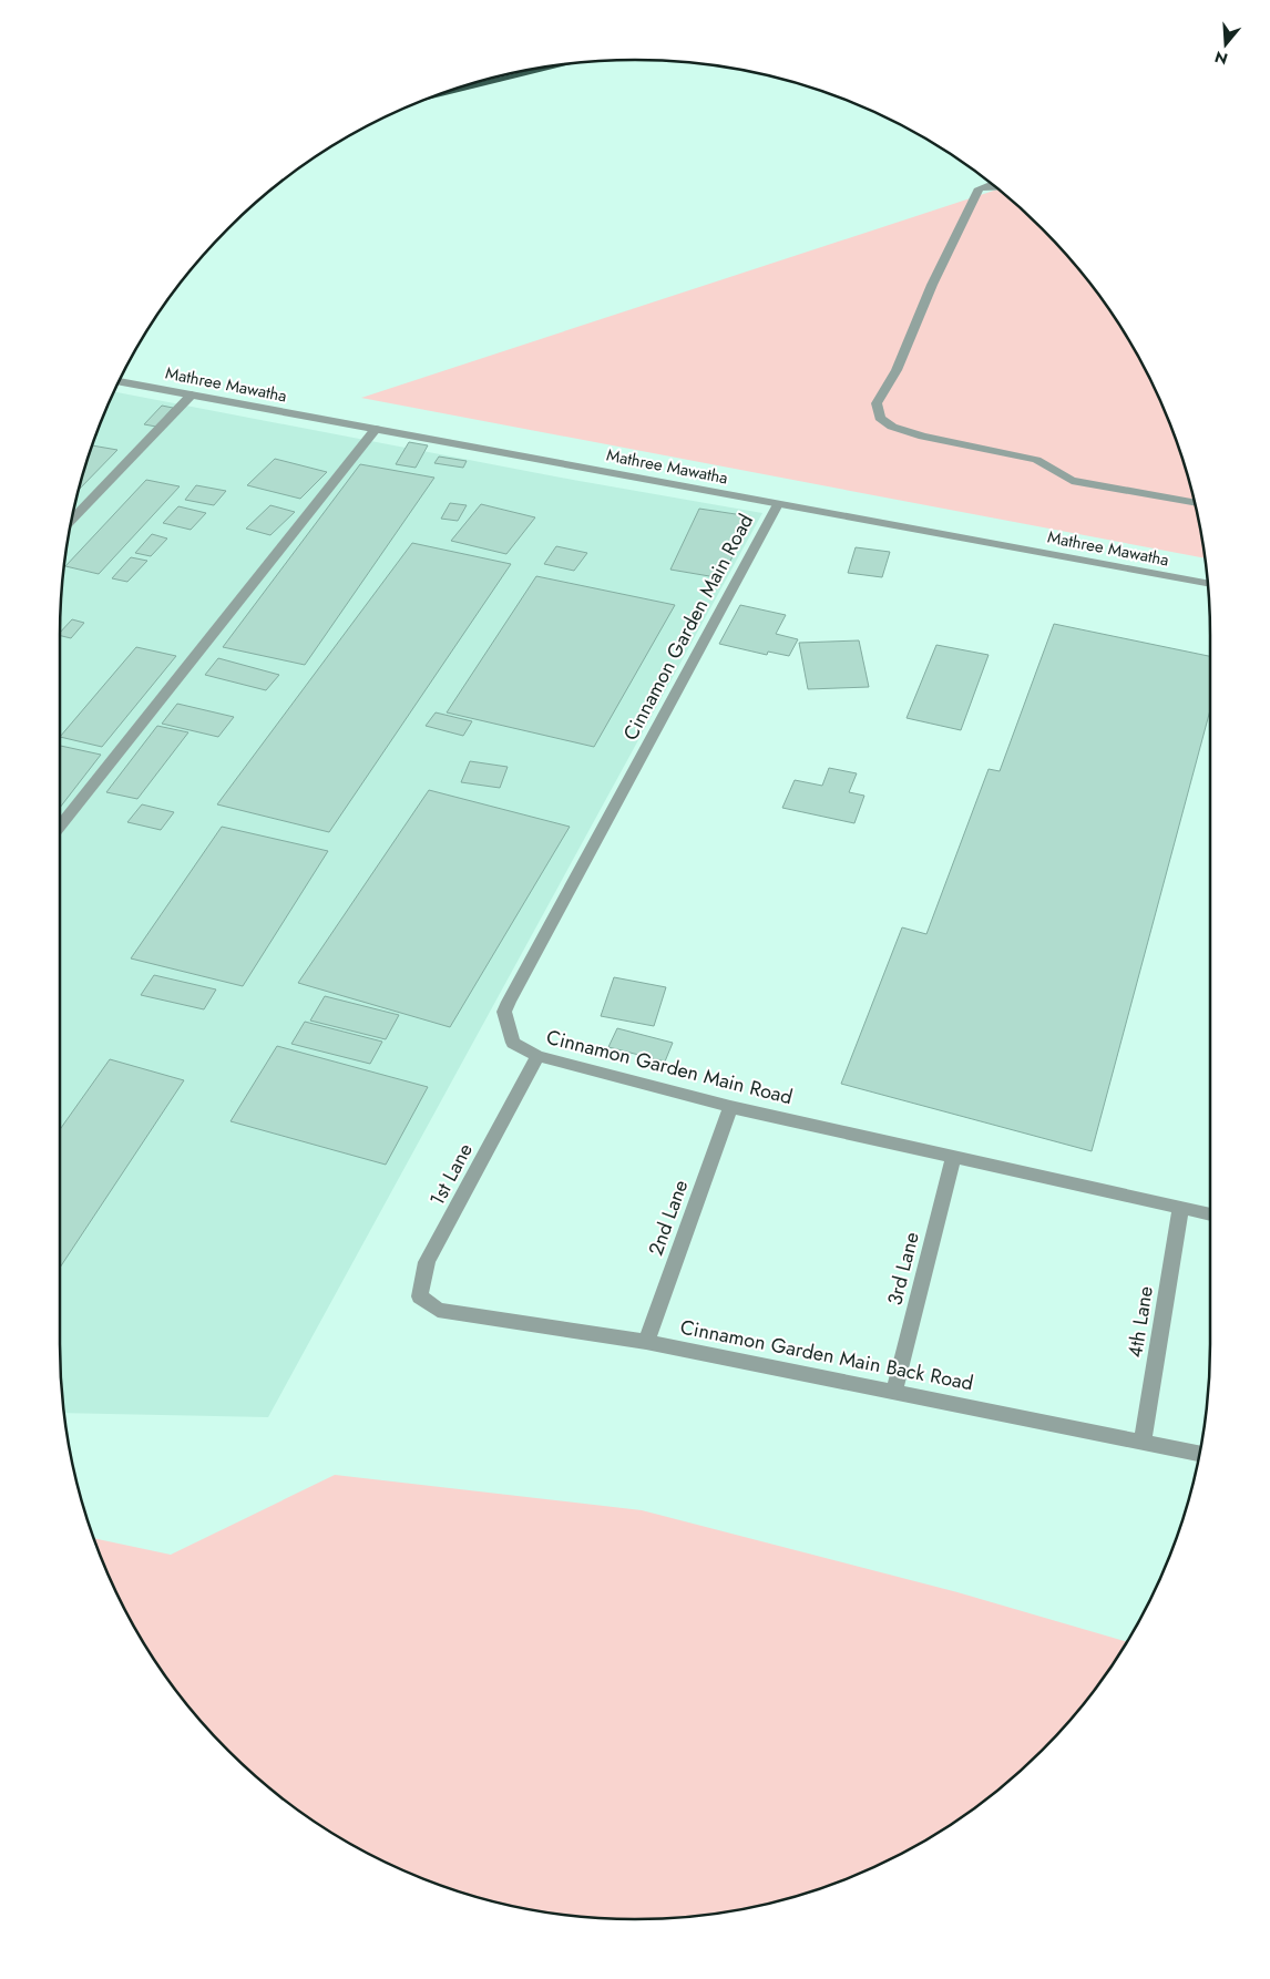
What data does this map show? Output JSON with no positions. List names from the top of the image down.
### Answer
{
  "streets": {
    "street": [
      "Mathree Mawatha",
      "Cinnamon Garden Main Road",
      "1st Lane",
      "2nd Lane",
      "3rd Lane",
      "4th Lane",
      "Cinnamon Garden Main Back Road"
    ]
  },
  "crossings": [
    ["Mathree Mawatha", "Cinnamon Garden Main Road"],
    ["Cinnamon Garden Main Road", "1st Lane"],
    ["Cinnamon Garden Main Road", "2nd Lane"],
    ["Cinnamon Garden Main Road", "3rd Lane"],
    ["Cinnamon Garden Main Road", "4th Lane"],
    ["1st Lane", "Cinnamon Garden Main Back Road"],
    ["2nd Lane", "Cinnamon Garden Main Back Road"],
    ["3rd Lane", "Cinnamon Garden Main Back Road"],
    ["4th Lane", "Cinnamon Garden Main Back Road"]
  ],
  "north": "bottom"
}
